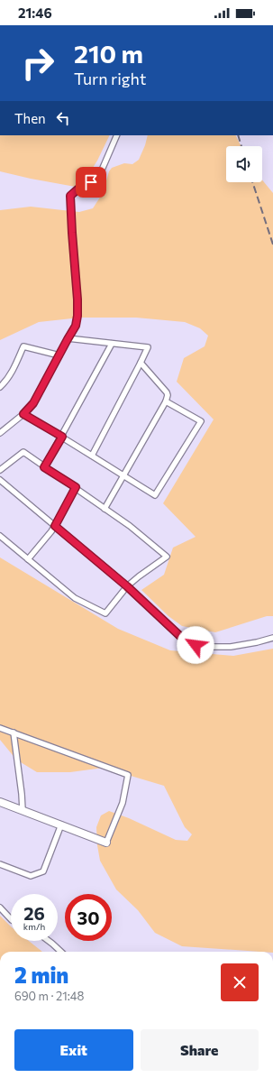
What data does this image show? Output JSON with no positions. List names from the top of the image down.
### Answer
{
  "page": {
    "status": "21:46",
    "turn": ["210 m", "Turn right"],
    "then": "Then",
    "speed": "26 km/h",
    "limit": "30",
    "heading": ["2 min", "690 m · 21:48"],
    "buttons": ["Exit", "Share"]
  }
}
